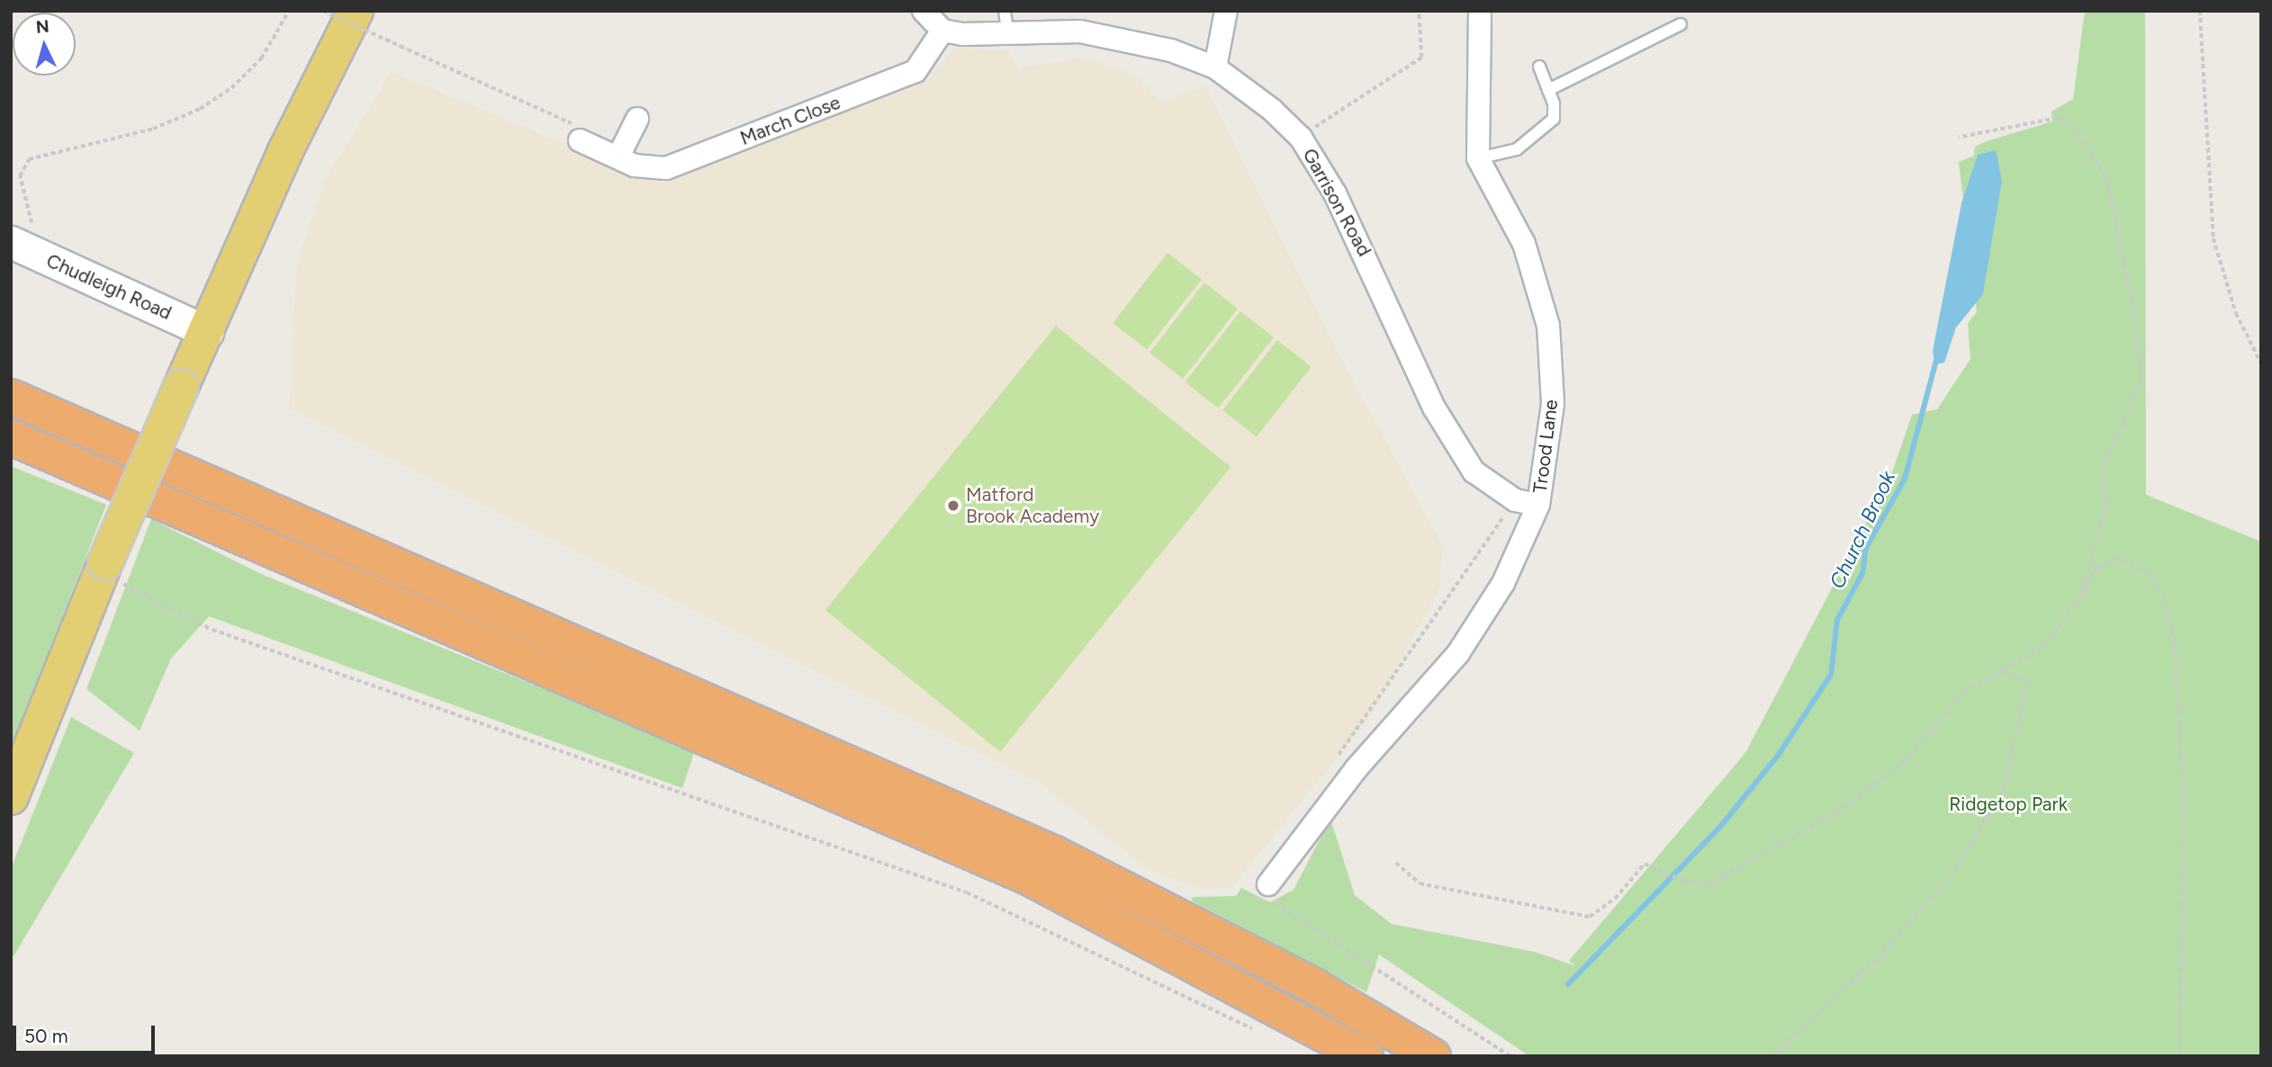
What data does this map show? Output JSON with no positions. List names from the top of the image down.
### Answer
{
  "streets": {
    "street": [
      "March Close",
      "Garrison Road",
      "Chudleigh Road",
      "Trood Lane"
    ]
  },
  "crossings": [
    ["March Close", "Garrison Road"],
    ["Garrison Road", "Trood Lane"]
  ],
  "water": ["Church Brook"],
  "parks": ["Ridgetop Park"],
  "places": ["Matford Brook Academy"],
  "scale_bar": "50 m",
  "north": "top"
}
